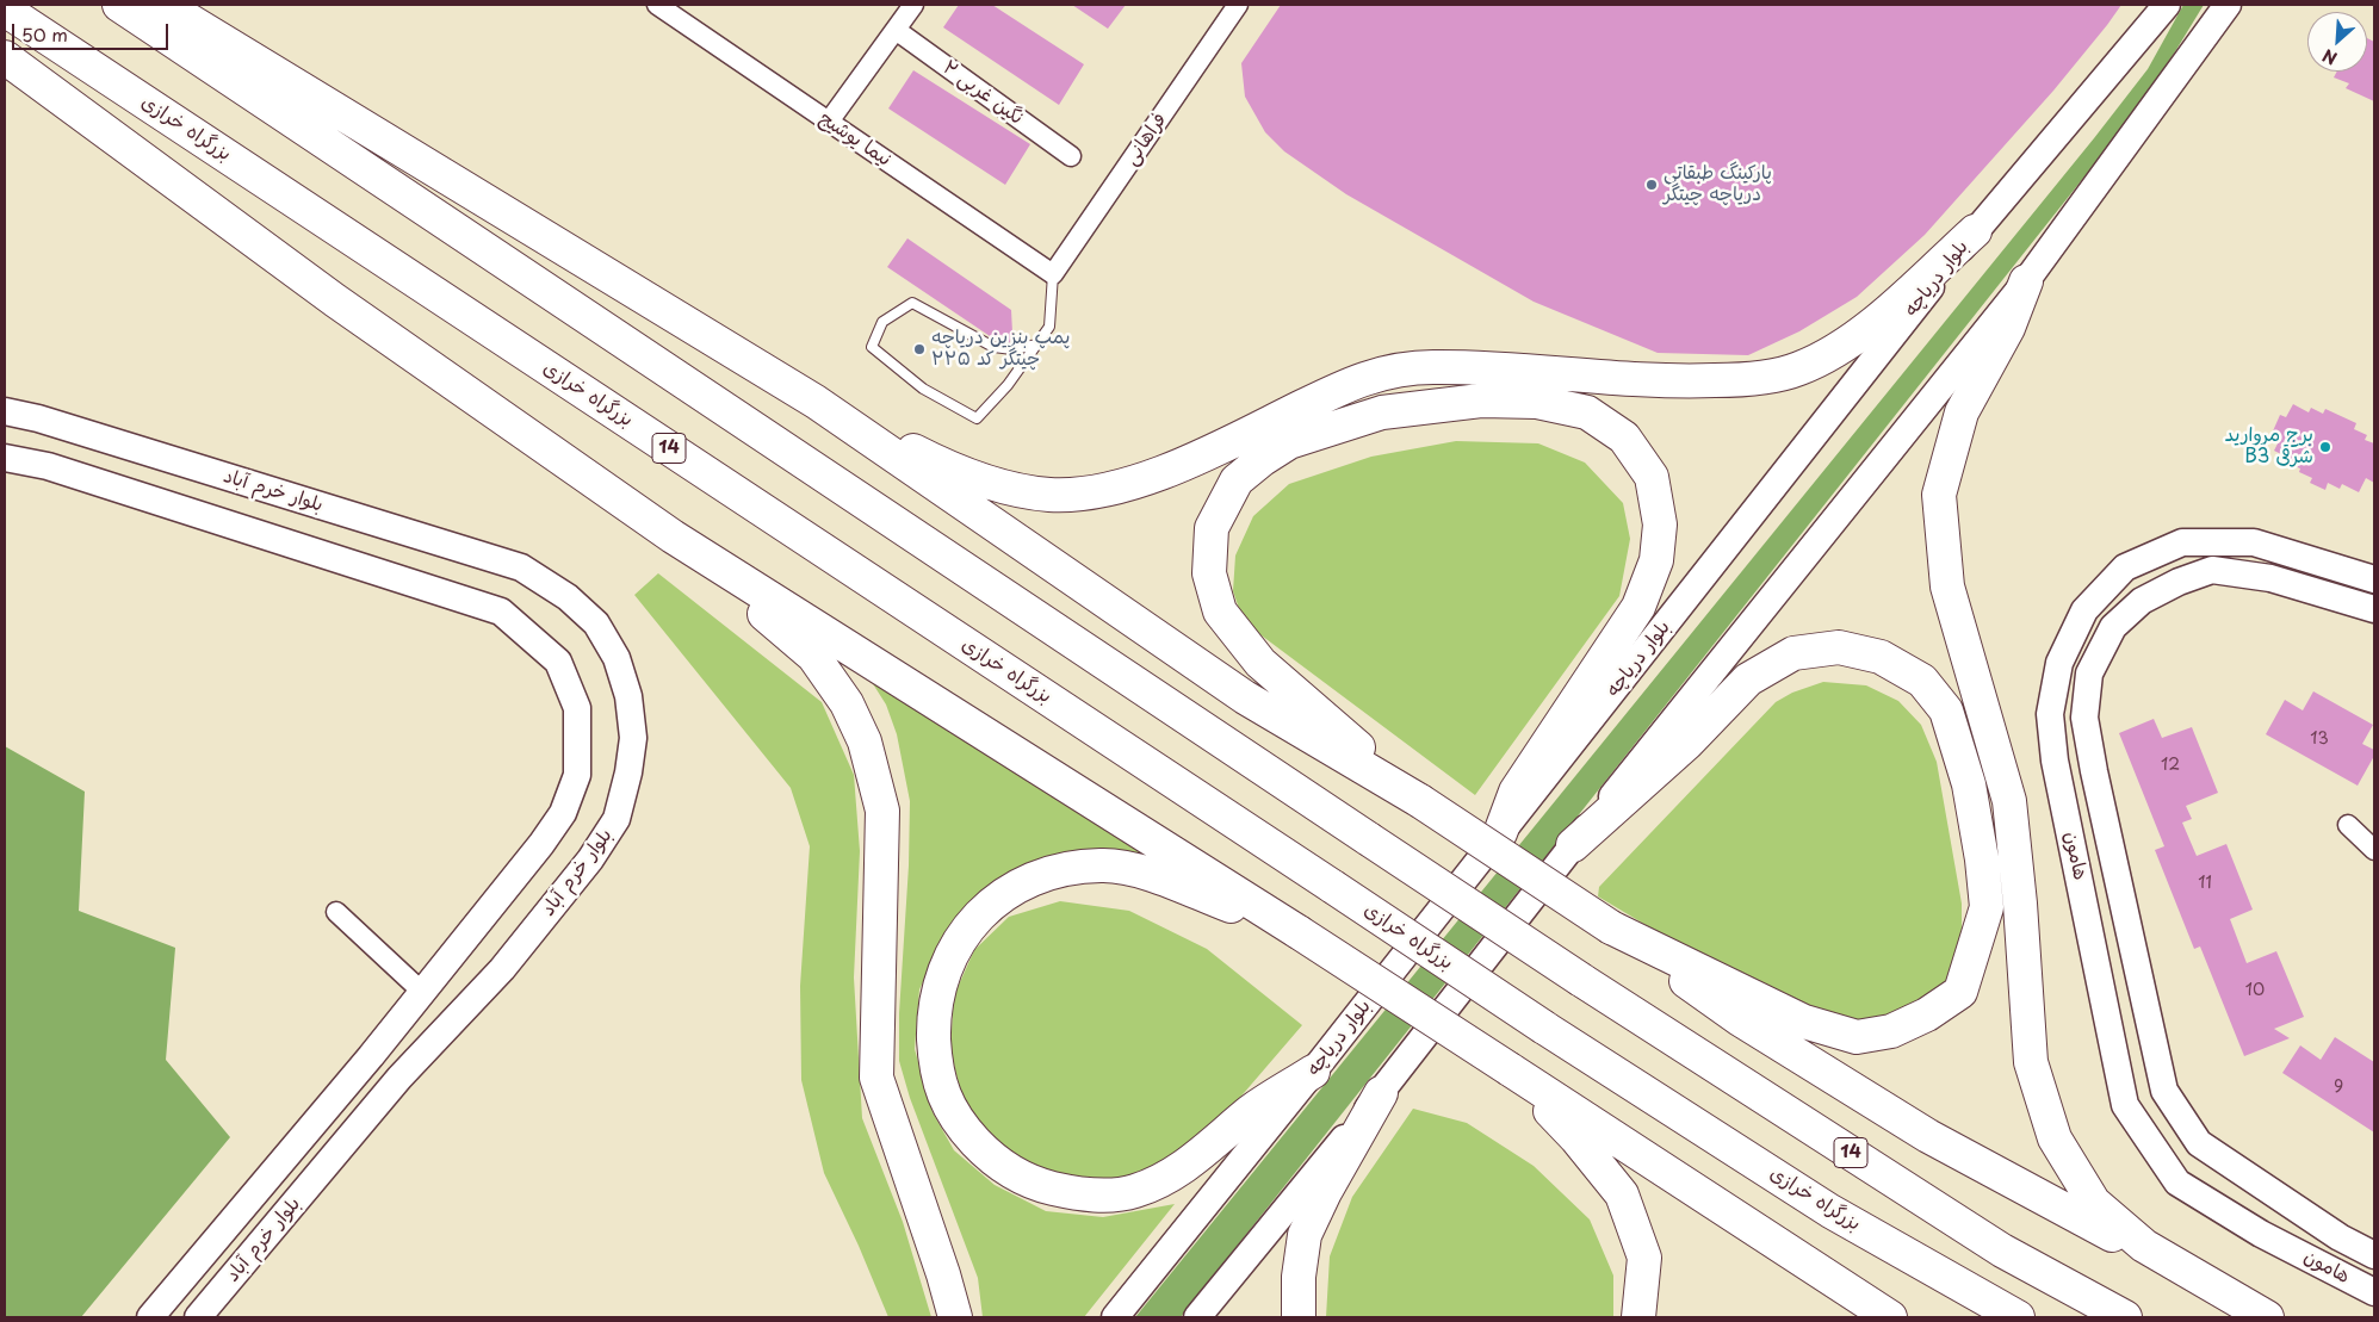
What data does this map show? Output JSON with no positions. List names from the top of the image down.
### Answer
{
  "streets": {
    "highway": ["بزرگراه خرازی", "14"],
    "street": [
      "نگین غربی ۲",
      "نیما یوشیج",
      "فراهانی",
      "بلوار دریاچه",
      "بلوار خرم آباد",
      "هامون"
    ]
  },
  "crossings": [
    ["نیما یوشیج", "فراهانی"]
  ],
  "places": ["پارکینگ طبقاتی دریاچه چیتگر", "پمپ بنزین دریاچه چیتگر کد ۲۲۵", "برج مروارید B3 شرقی"],
  "house_numbers": [
    "13",
    "12",
    "11",
    "10",
    "9"
  ],
  "scale_bar": "50 m",
  "north": "bottom left"
}
